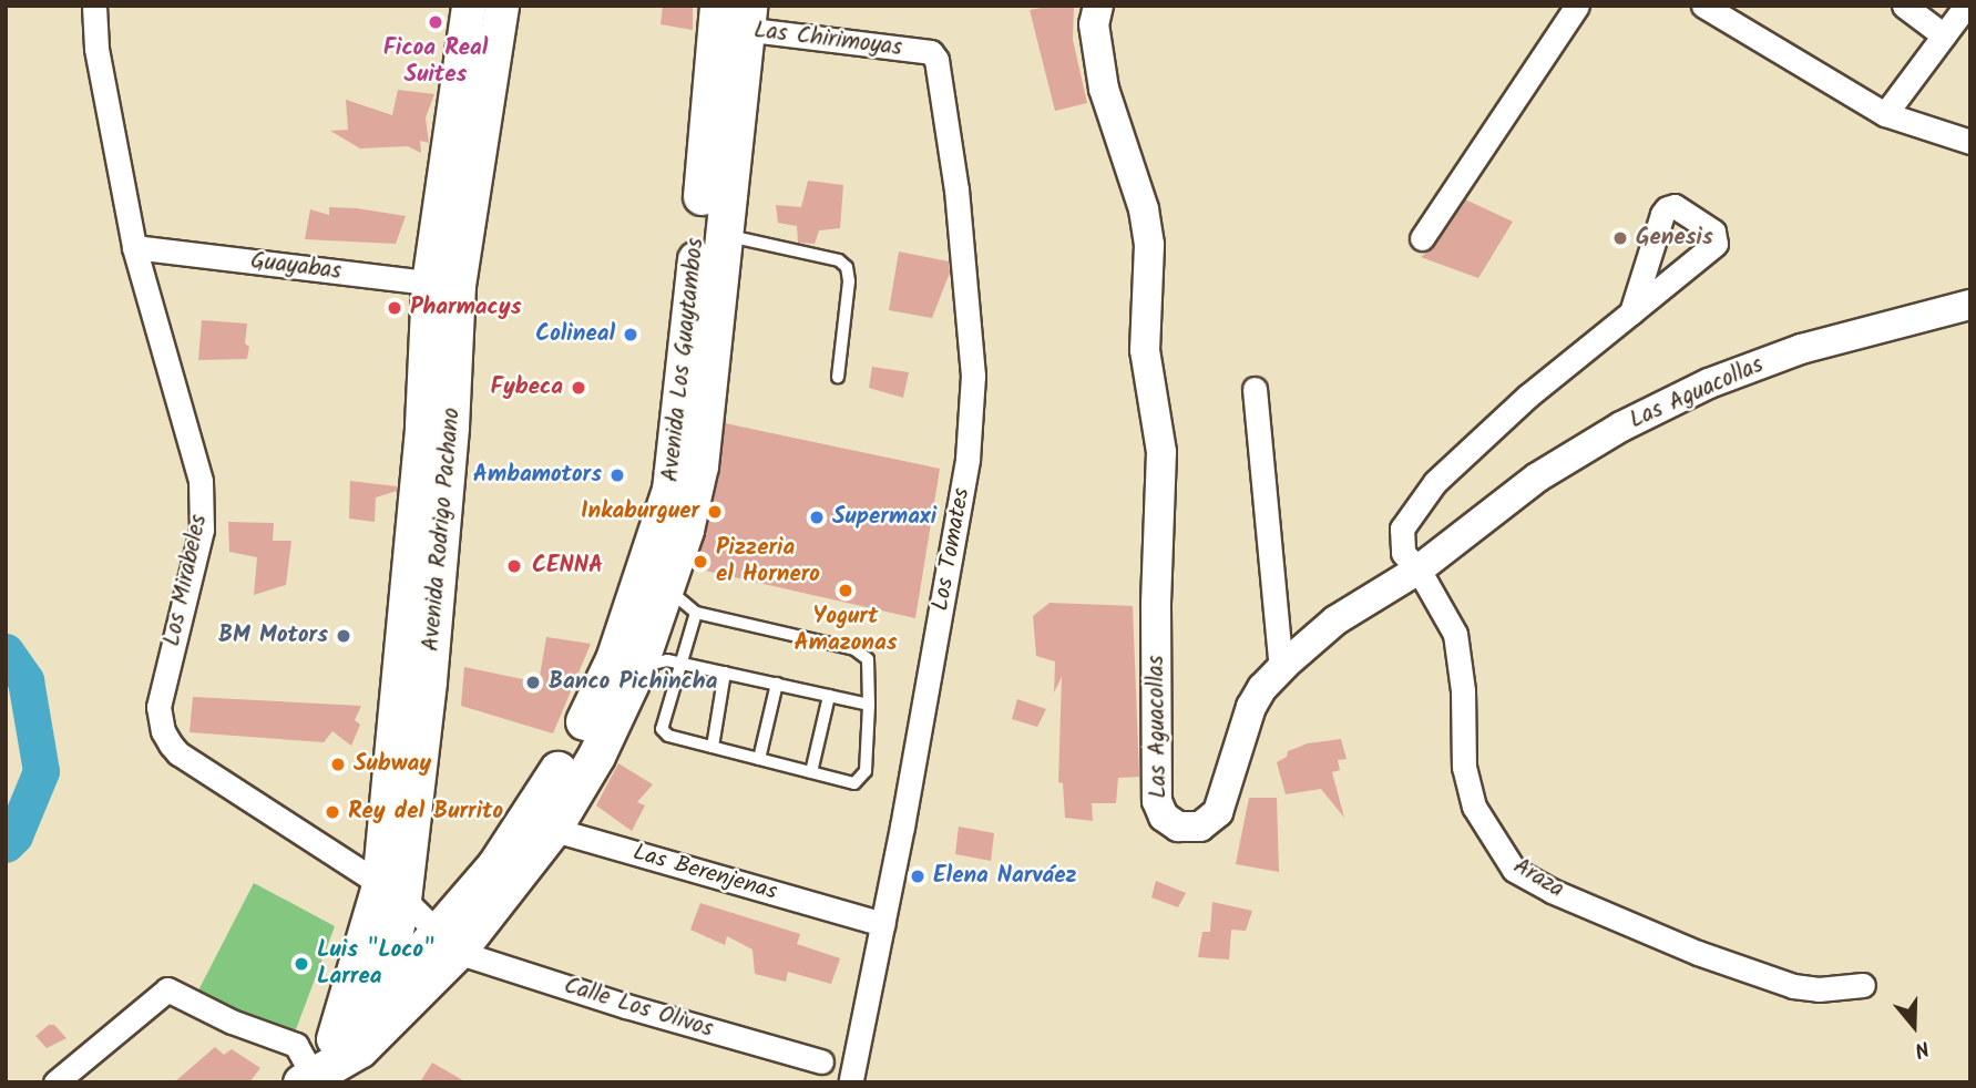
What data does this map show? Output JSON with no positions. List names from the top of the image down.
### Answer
{
  "streets": {
    "main road": ["Avenida Los Guaytambos", "Avenida Rodrigo Pachano"],
    "street": [
      "Las Chirimoyas",
      "Guayabas",
      "Las Aguacollas",
      "Los Tomates",
      "Los Mirabeles",
      "Las Berenjenas",
      "Araza",
      "Calle Los Olivos"
    ]
  },
  "crossings": [
    ["Las Chirimoyas", "Avenida Los Guaytambos"],
    ["Las Chirimoyas", "Los Tomates"],
    ["Guayabas", "Avenida Rodrigo Pachano"],
    ["Guayabas", "Los Mirabeles"],
    ["Avenida Los Guaytambos", "Avenida Rodrigo Pachano"],
    ["Avenida Los Guaytambos", "Los Mirabeles"],
    ["Avenida Los Guaytambos", "Las Berenjenas"],
    ["Avenida Los Guaytambos", "Calle Los Olivos"],
    ["Las Aguacollas", "Araza"],
    ["Avenida Rodrigo Pachano", "Los Mirabeles"],
    ["Los Tomates", "Las Berenjenas"],
    ["Los Mirabeles", "Calle Los Olivos"]
  ],
  "places": [
    "Ficoa Real Suites",
    "Genesis",
    "Pharmacys",
    "Colineal",
    "Fybeca",
    "Ambamotors",
    "Inkaburguer",
    "Supermaxi",
    "Pizzeria el Hornero",
    "CENNA",
    "Yogurt Amazonas",
    "BM Motors",
    "Banco Pichincha",
    "Subway",
    "Rey del Burrito",
    "Elena Narváez",
    "Luis \"Loco\" Larrea"
  ],
  "north": "bottom"
}
